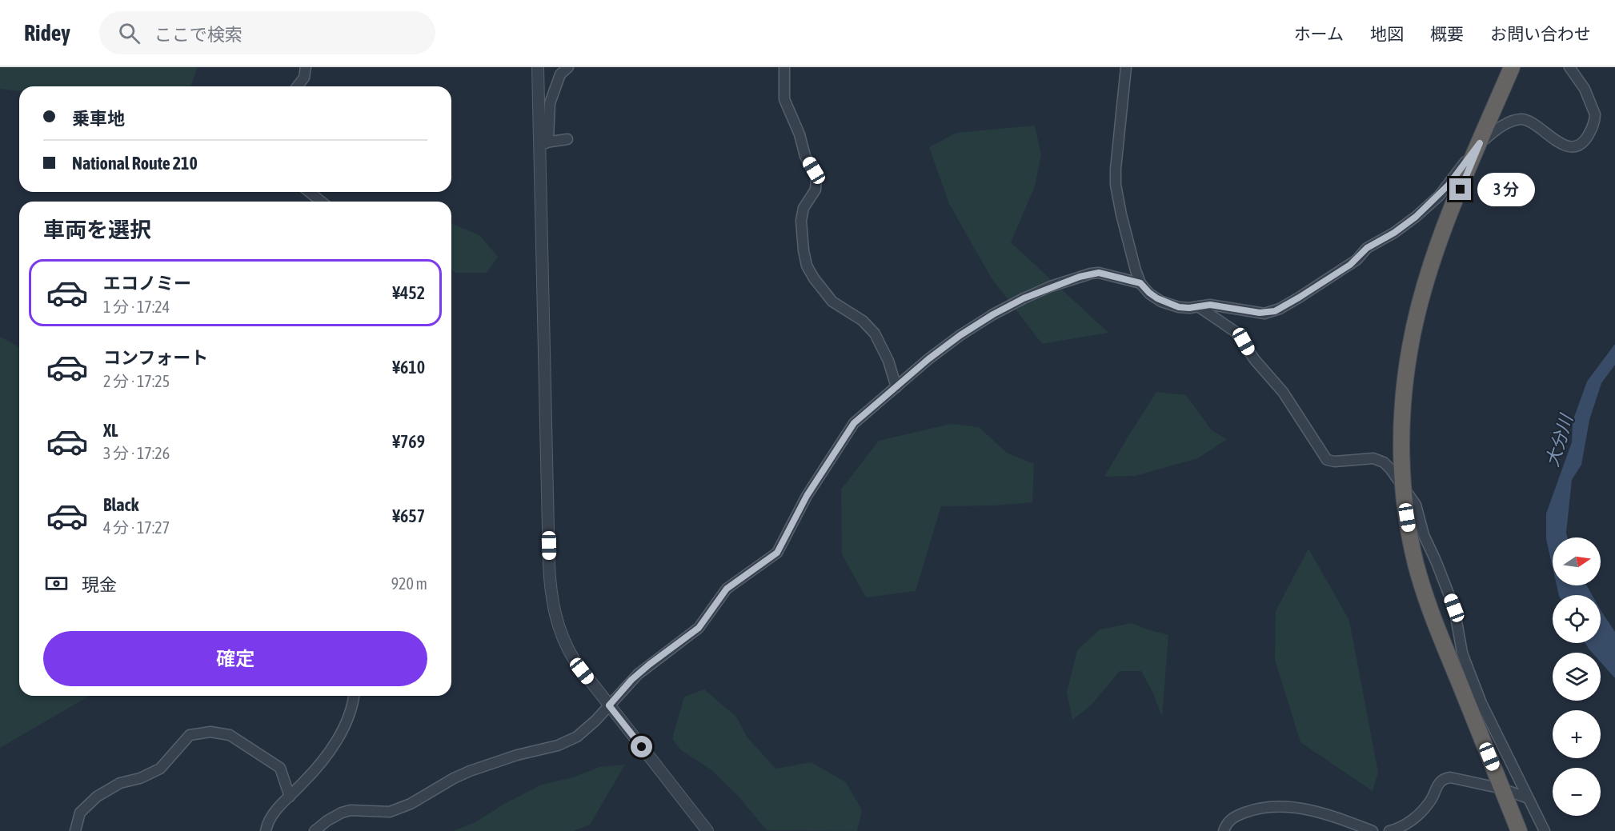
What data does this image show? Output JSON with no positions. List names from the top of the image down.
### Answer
{
  "water": ["大分川"],
  "north": "right",
  "page": {
    "header": "Ridey",
    "search": "ここで検索",
    "nav": [
      "ホーム",
      "地図",
      "概要",
      "お問い合わせ"
    ],
    "banner": ["乗車地", "National Route 210"],
    "bubble": "3 分",
    "heading": "車両を選択",
    "list": [
      {
        "name": "エコノミー",
        "note": "1 分 · 17:24",
        "value": "¥452"
      },
      {
        "name": "コンフォート",
        "note": "2 分 · 17:25",
        "value": "¥610"
      },
      {
        "name": "XL",
        "note": "3 分 · 17:26",
        "value": "¥769"
      },
      {
        "name": "Black",
        "note": "4 分 · 17:27",
        "value": "¥657"
      }
    ],
    "map_buttons": ["+", "−"],
    "pay": ["現金", "920 m"],
    "buttons": "確定"
  }
}
